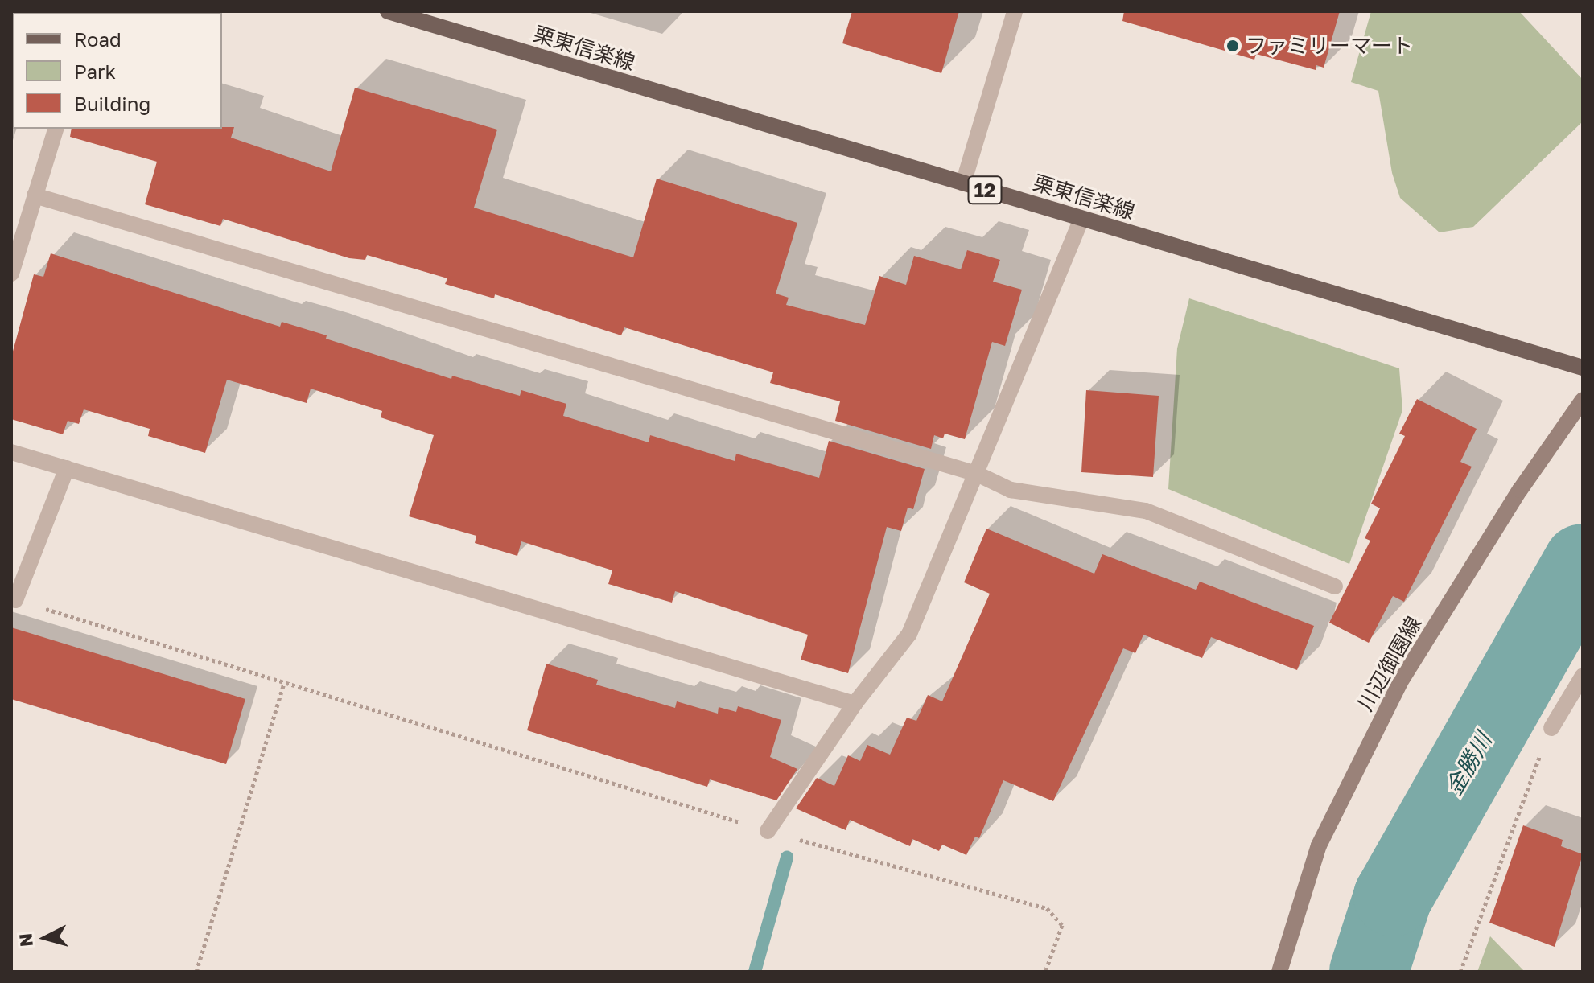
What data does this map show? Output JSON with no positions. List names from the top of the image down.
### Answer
{
  "streets": {
    "main road": ["栗東信楽線", "12", "川辺御園線"]
  },
  "water": ["金勝川"],
  "places": ["ファミリーマート"],
  "legend": ["Road", "Park", "Building"],
  "north": "left"
}
